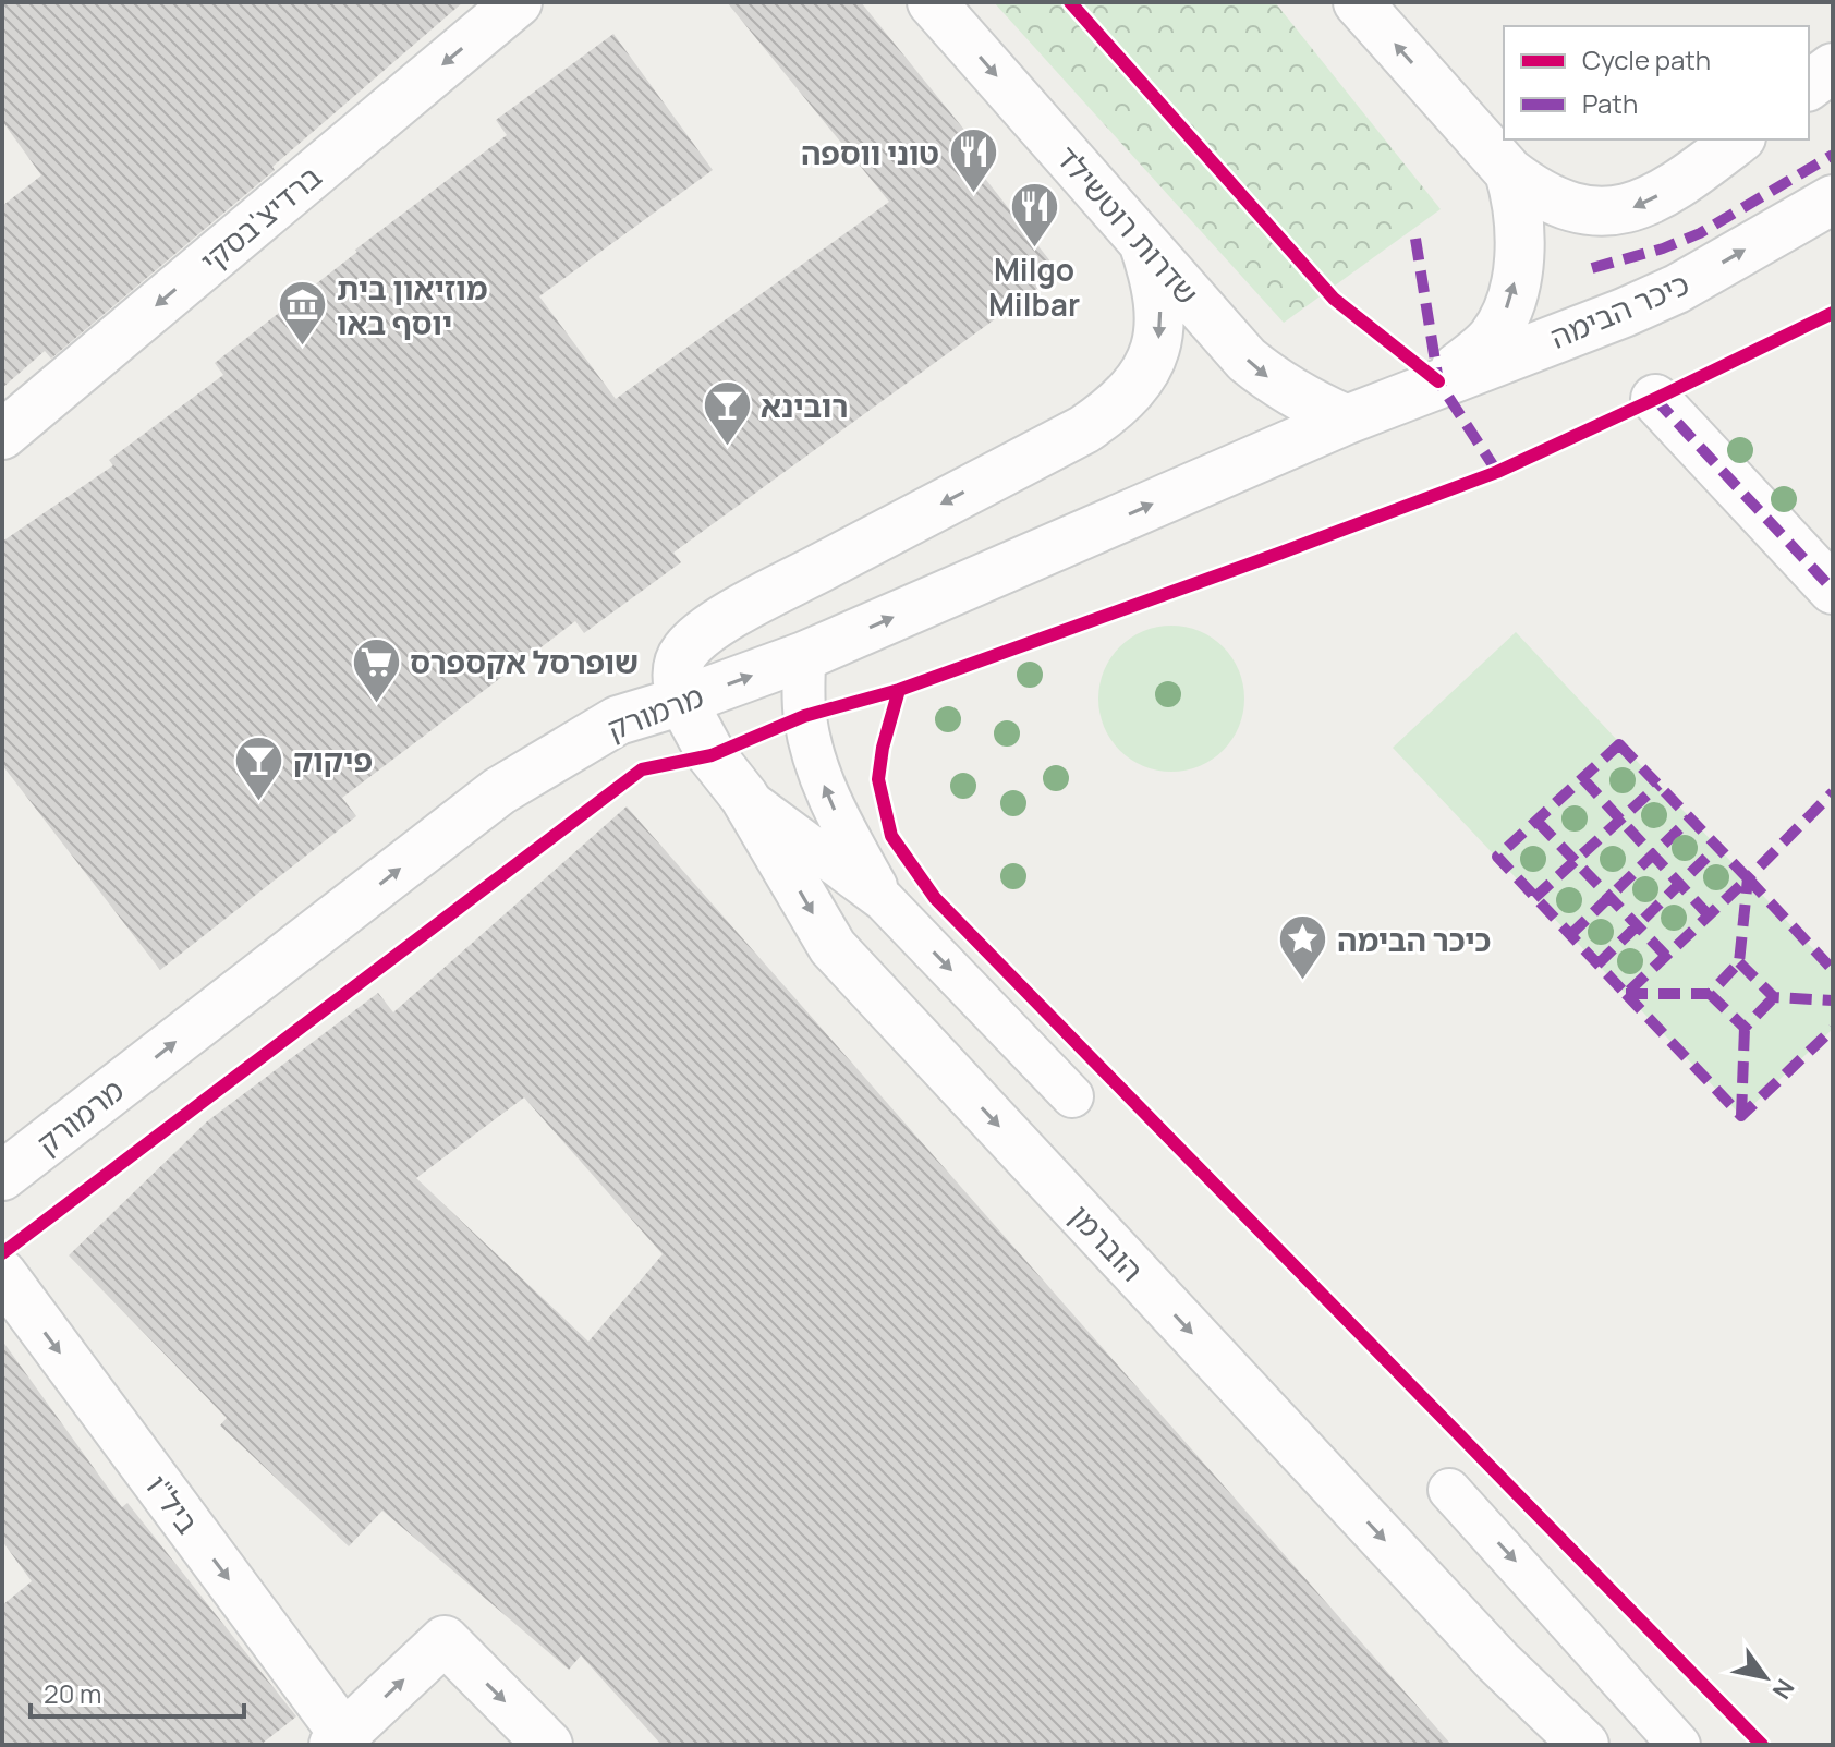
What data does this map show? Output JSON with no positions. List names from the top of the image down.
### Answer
{
  "streets": {
    "street": [
      "ברדיצ'בסקי",
      "שדרות רוטשילד",
      "כיכר הבימה",
      "מרמורק",
      "הוברמן",
      "ביל\"ו"
    ]
  },
  "crossings": [
    ["שדרות רוטשילד", "כיכר הבימה"],
    ["שדרות רוטשילד", "מרמורק"],
    ["כיכר הבימה", "מרמורק"],
    ["מרמורק", "הוברמן"]
  ],
  "one_way": [
    "ברדיצ'בסקי",
    "שדרות רוטשילד",
    "כיכר הבימה",
    "מרמורק",
    "הוברמן",
    "ביל\"ו"
  ],
  "places": {
    "restaurant": ["טוני ווספה", "Milgo Milbar"],
    "museum": ["מוזיאון בית יוסף באו"],
    "bar": ["רובינא", "פיקוק"],
    "supermarket": ["שופרסל אקספרס"],
    "place": ["כיכר הבימה"]
  },
  "legend": ["Cycle path", "Path"],
  "scale_bar": "20 m",
  "north": "bottom right"
}
